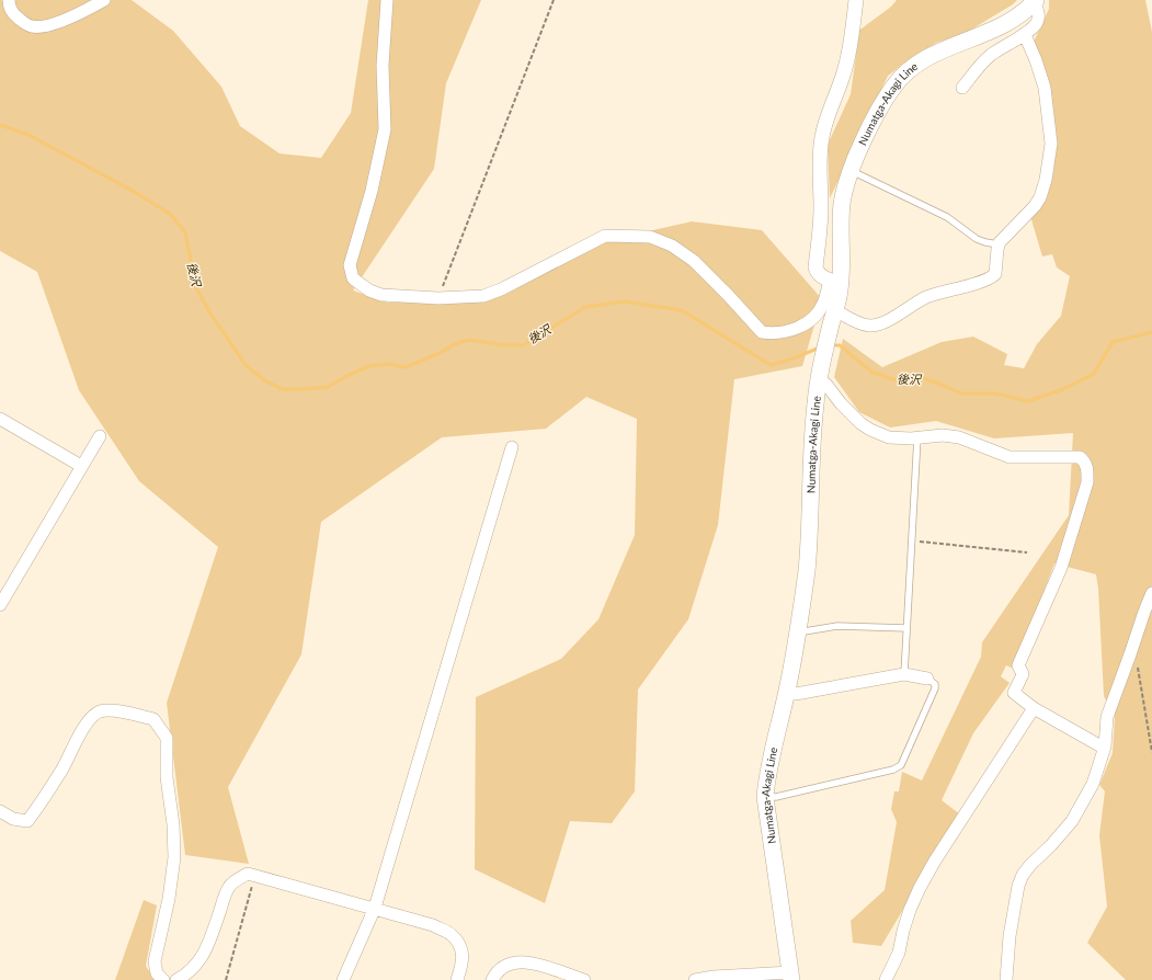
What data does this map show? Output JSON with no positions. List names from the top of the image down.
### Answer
{
  "streets": {
    "main road": ["Numatga-Akagi Line"]
  },
  "water": ["後沢"]
}
